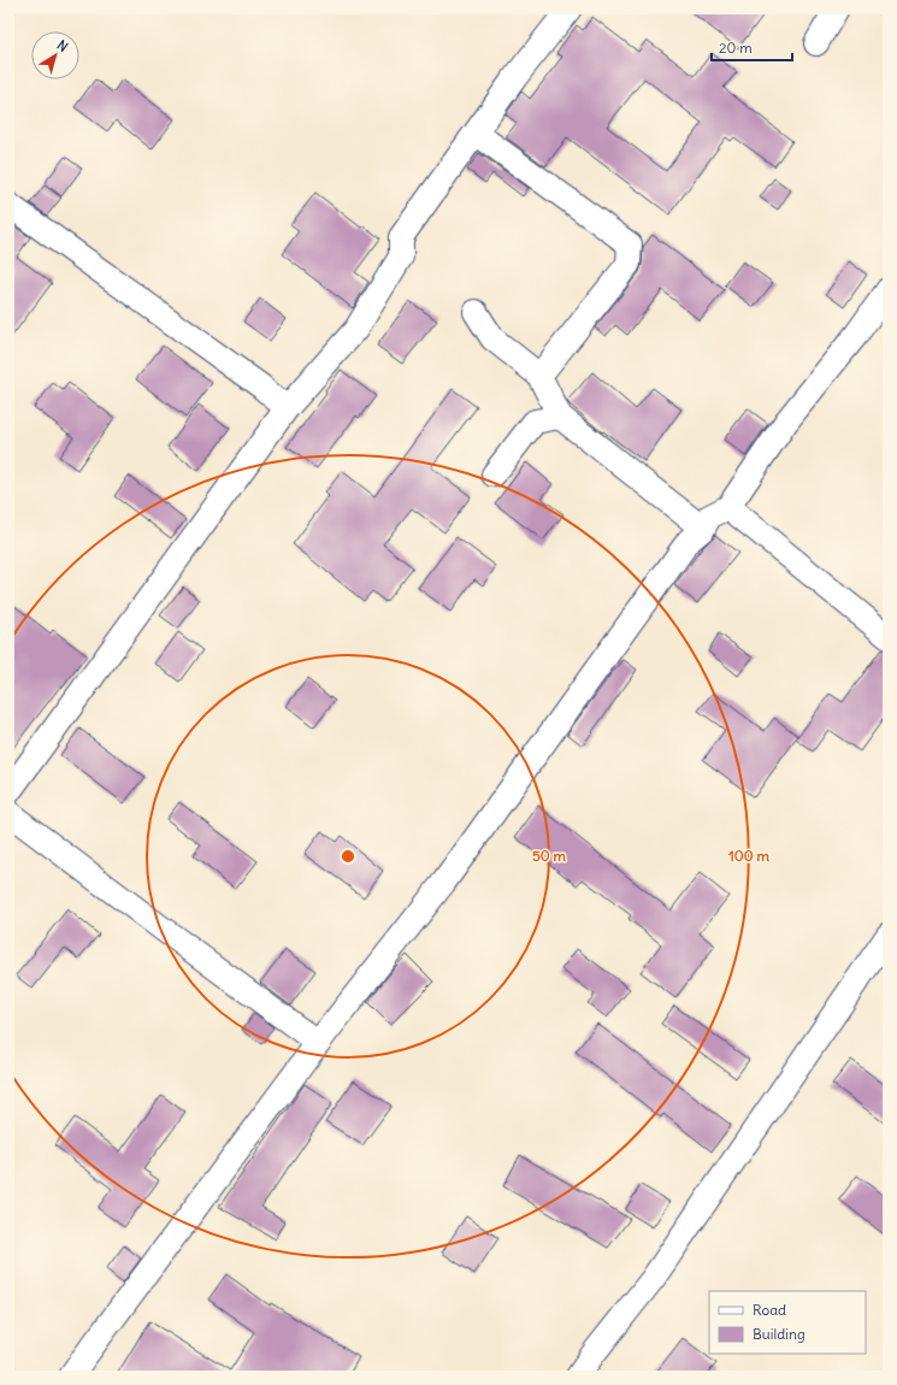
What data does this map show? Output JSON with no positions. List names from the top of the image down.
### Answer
{
  "legend": ["Road", "Building"],
  "scale_bar": "20 m",
  "north": "top right",
  "rings": ["50 m", "100 m"]
}
